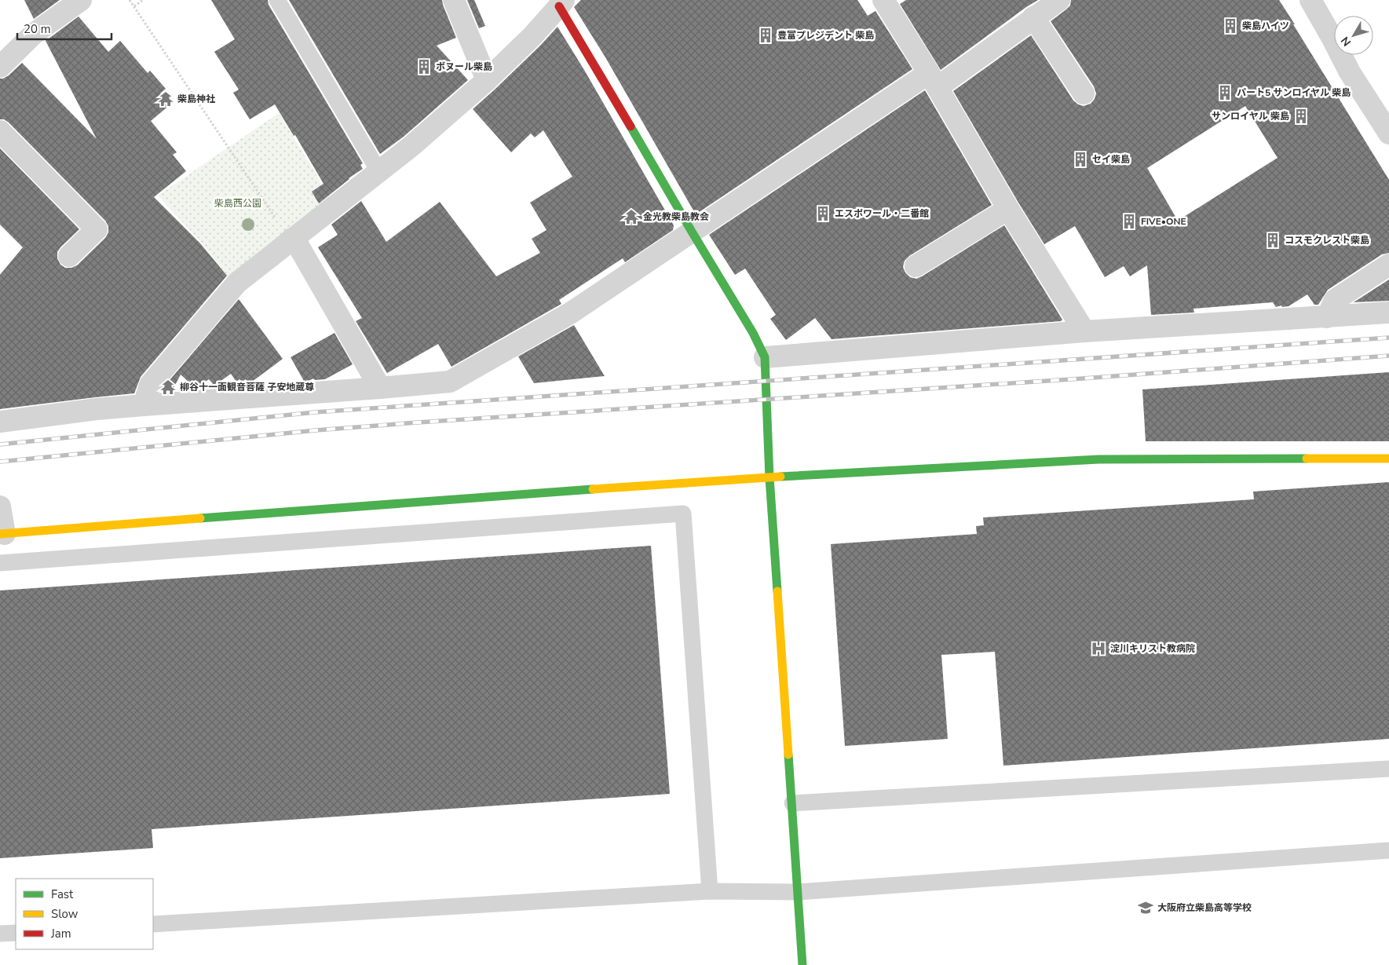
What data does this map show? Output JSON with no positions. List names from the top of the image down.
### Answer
{
  "parks": ["柴島西公園"],
  "places": {
    "building": [
      "柴島ハイツ",
      "豊富プレジデント 柴島",
      "ボヌール柴島",
      "パート5 サンロイヤル 柴島",
      "サンロイヤル 柴島",
      "セイ柴島",
      "エスポワール・二番館",
      "FIVE•ONE",
      "コスモクレスト柴島"
    ],
    "temple": ["柴島神社", "金光教柴島教会", "柳谷十一面観音菩薩 子安地蔵尊"],
    "hospital": ["淀川キリスト教病院"],
    "school or university": ["大阪府立柴島高等学校"]
  },
  "legend": ["Fast", "Slow", "Jam"],
  "scale_bar": "20 m",
  "north": "bottom left"
}
